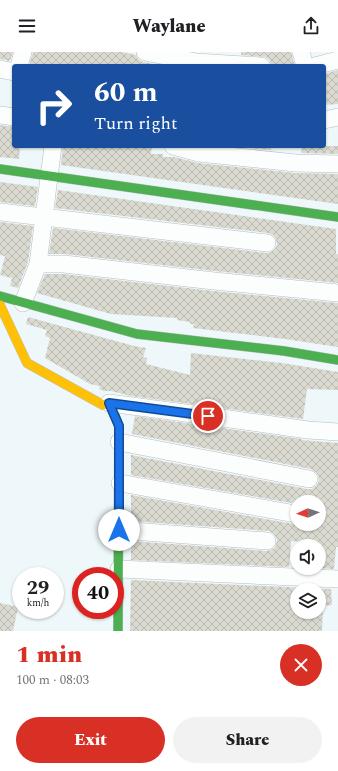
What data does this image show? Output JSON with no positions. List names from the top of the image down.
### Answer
{
  "north": "left",
  "page": {
    "header": "Waylane",
    "turn": ["60 m", "Turn right"],
    "speed": "29 km/h",
    "limit": "40",
    "heading": ["1 min", "100 m · 08:03"],
    "buttons": ["Exit", "Share"]
  }
}
